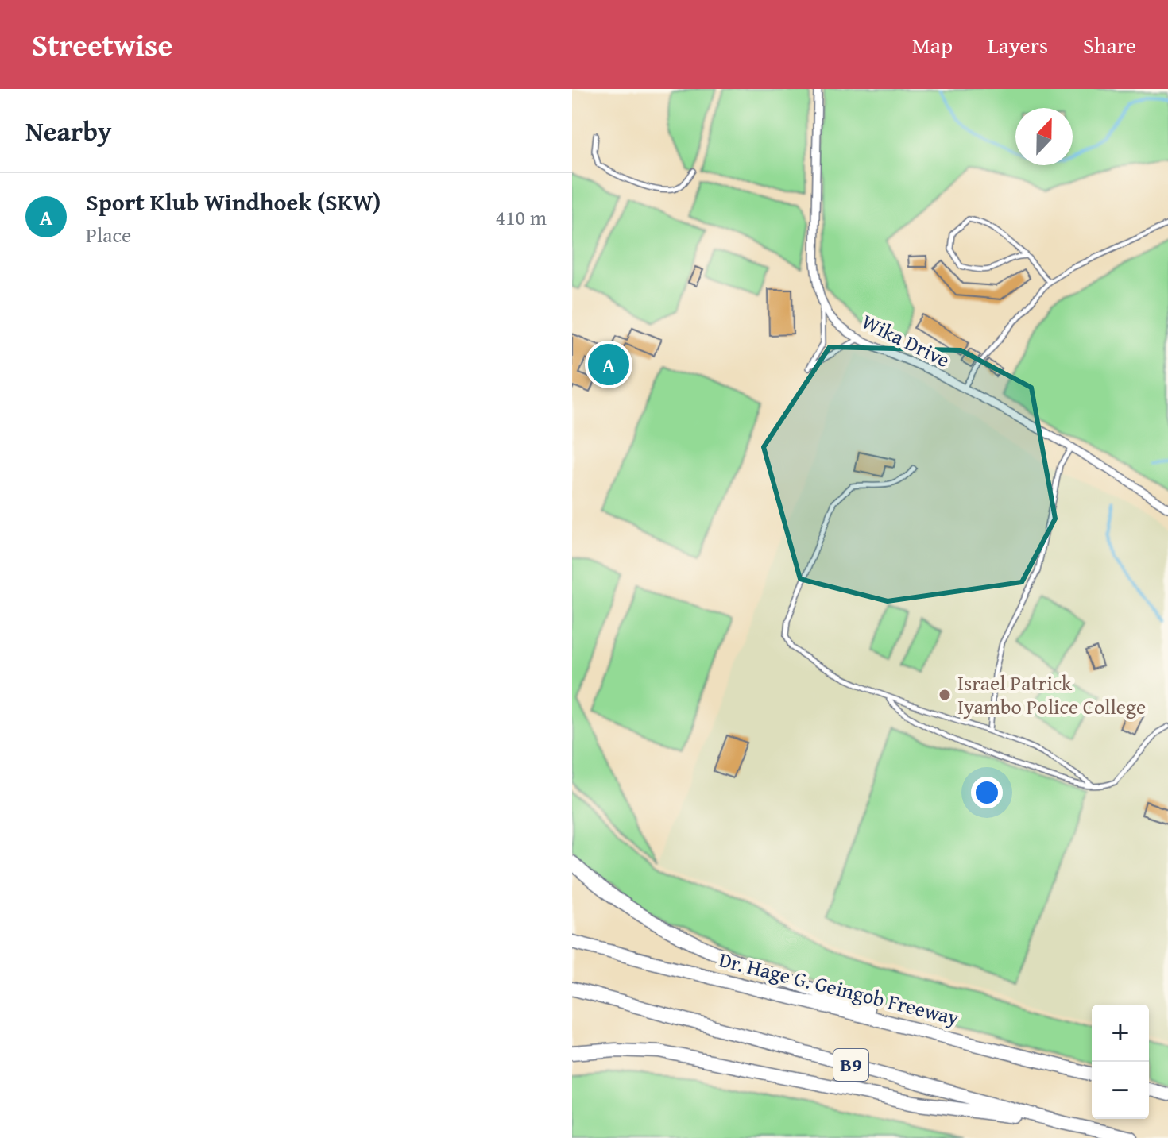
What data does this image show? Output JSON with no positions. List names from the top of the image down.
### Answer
{
  "streets": {
    "highway": ["Dr. Hage G. Geingob Freeway", "B9"],
    "street": ["Wika Drive"]
  },
  "places": ["Israel Patrick Iyambo Police College"],
  "north": "top",
  "page": {
    "header": "Streetwise",
    "nav": ["Map", "Layers", "Share"],
    "heading": "Nearby",
    "list": [
      {
        "mark": "A",
        "name": "Sport Klub Windhoek (SKW)",
        "note": "Place",
        "value": "410 m"
      }
    ],
    "pins": "A",
    "map_buttons": ["+", "−"]
  }
}
